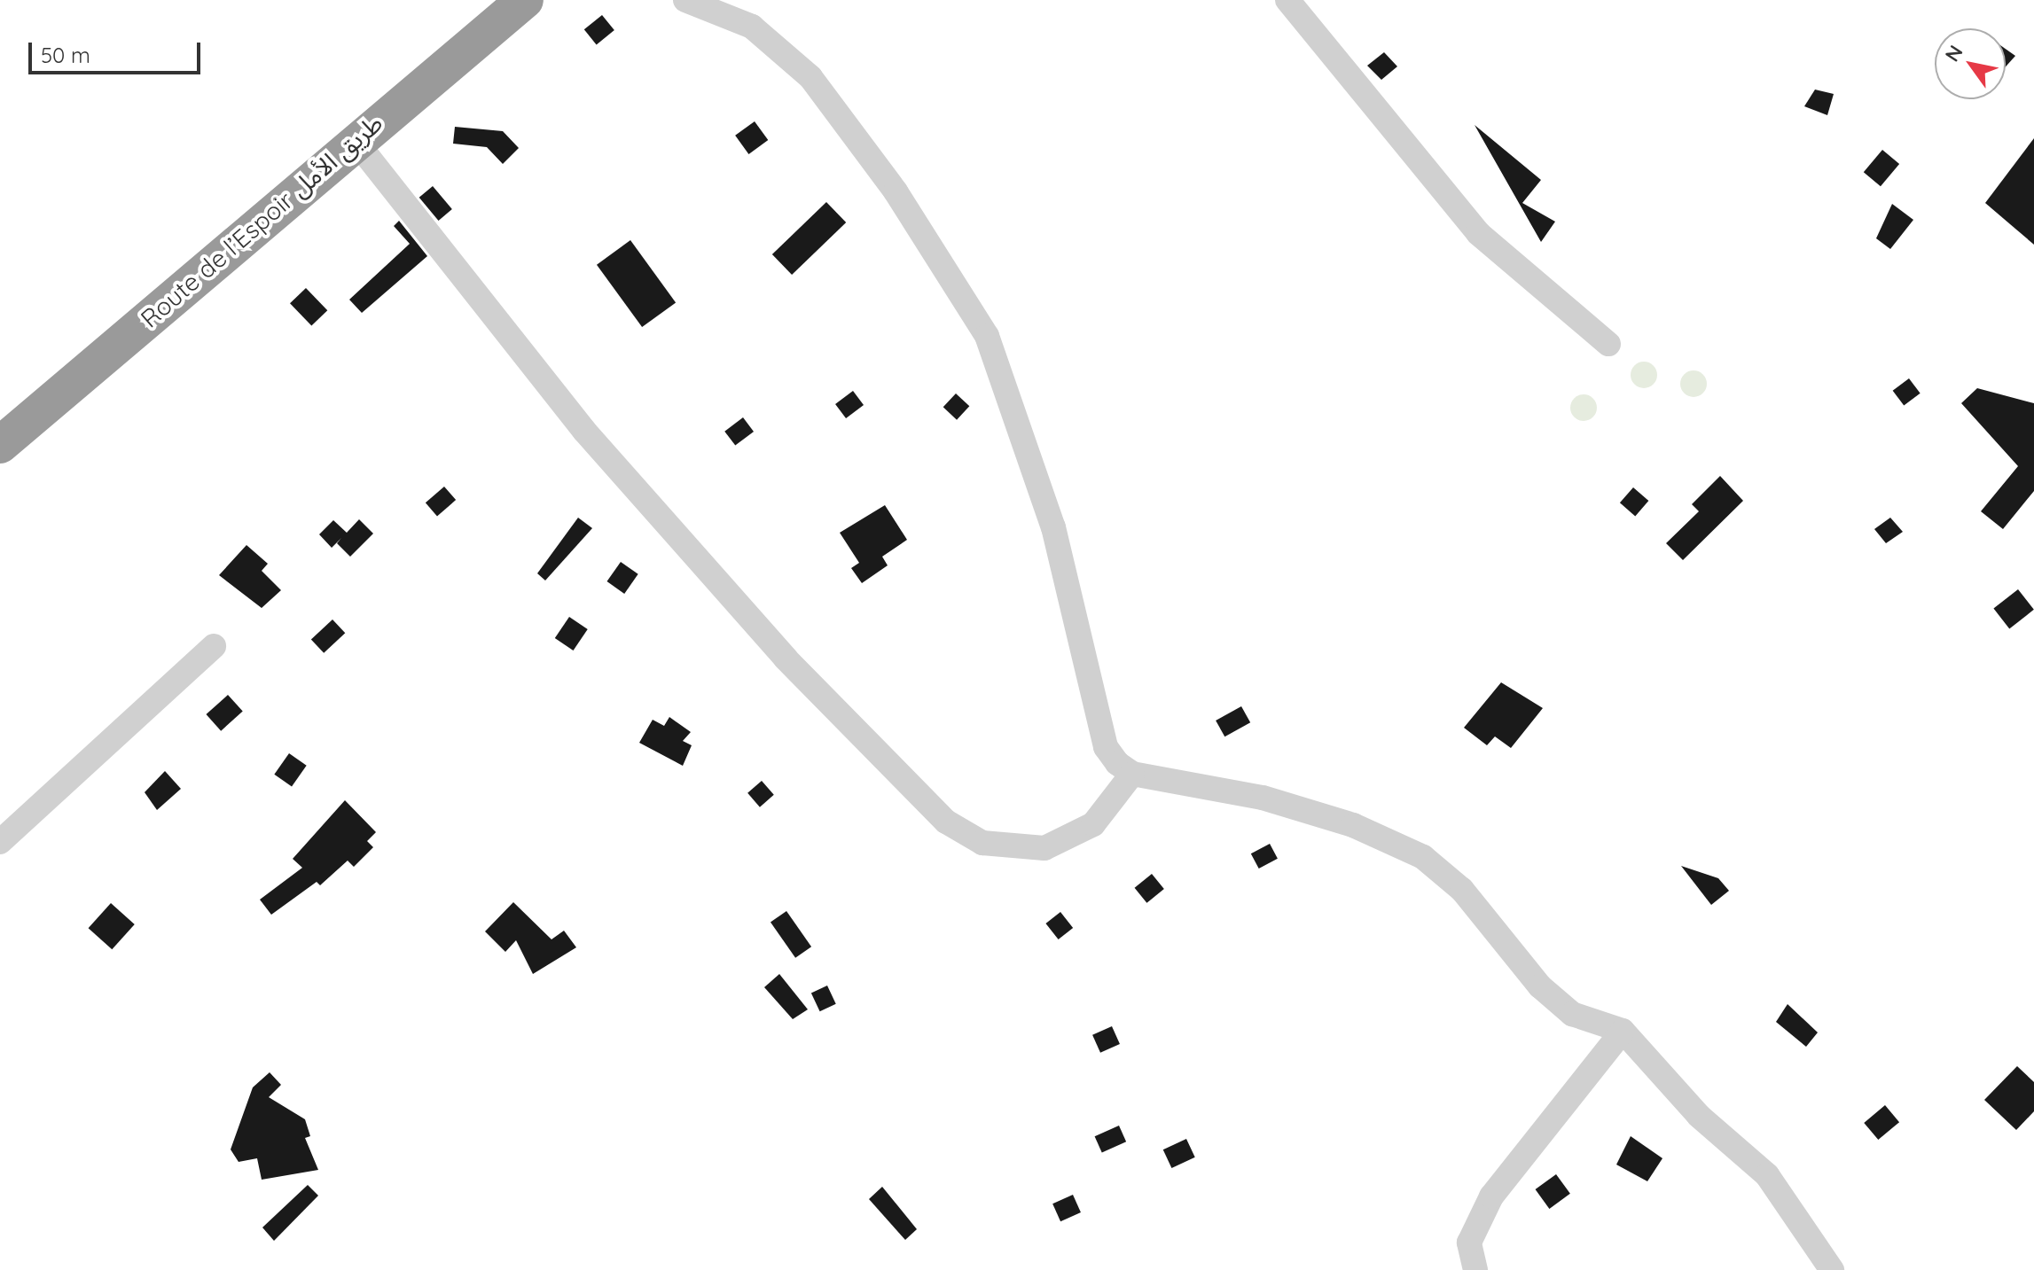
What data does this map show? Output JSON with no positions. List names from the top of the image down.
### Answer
{
  "streets": {
    "highway": ["Route de l’Espoir طريق الأمل"]
  },
  "scale_bar": "50 m",
  "north": "top left"
}
